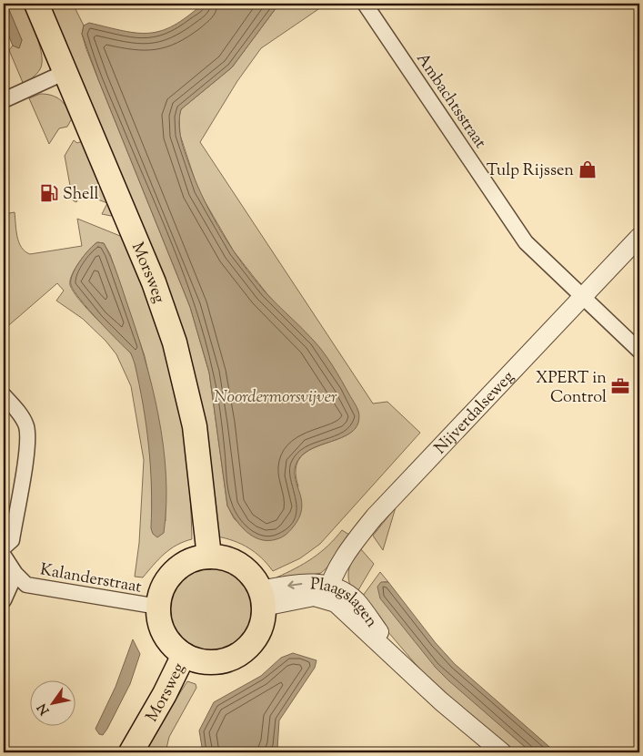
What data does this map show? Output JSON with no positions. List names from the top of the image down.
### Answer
{
  "streets": {
    "main road": ["Morsweg"],
    "street": [
      "Ambachtsstraat",
      "Nijverdalseweg",
      "Kalanderstraat",
      "Plaagslagen"
    ]
  },
  "crossings": [
    ["Ambachtsstraat", "Nijverdalseweg"],
    ["Morsweg", "Kalanderstraat"],
    ["Morsweg", "Plaagslagen"],
    ["Nijverdalseweg", "Plaagslagen"],
    ["Kalanderstraat", "Plaagslagen"]
  ],
  "water": ["Noordermorsvijver"],
  "places": {
    "shop": ["Tulp Rijssen"],
    "fuel station": ["Shell"],
    "office": ["XPERT in Control"]
  },
  "north": "bottom left"
}
